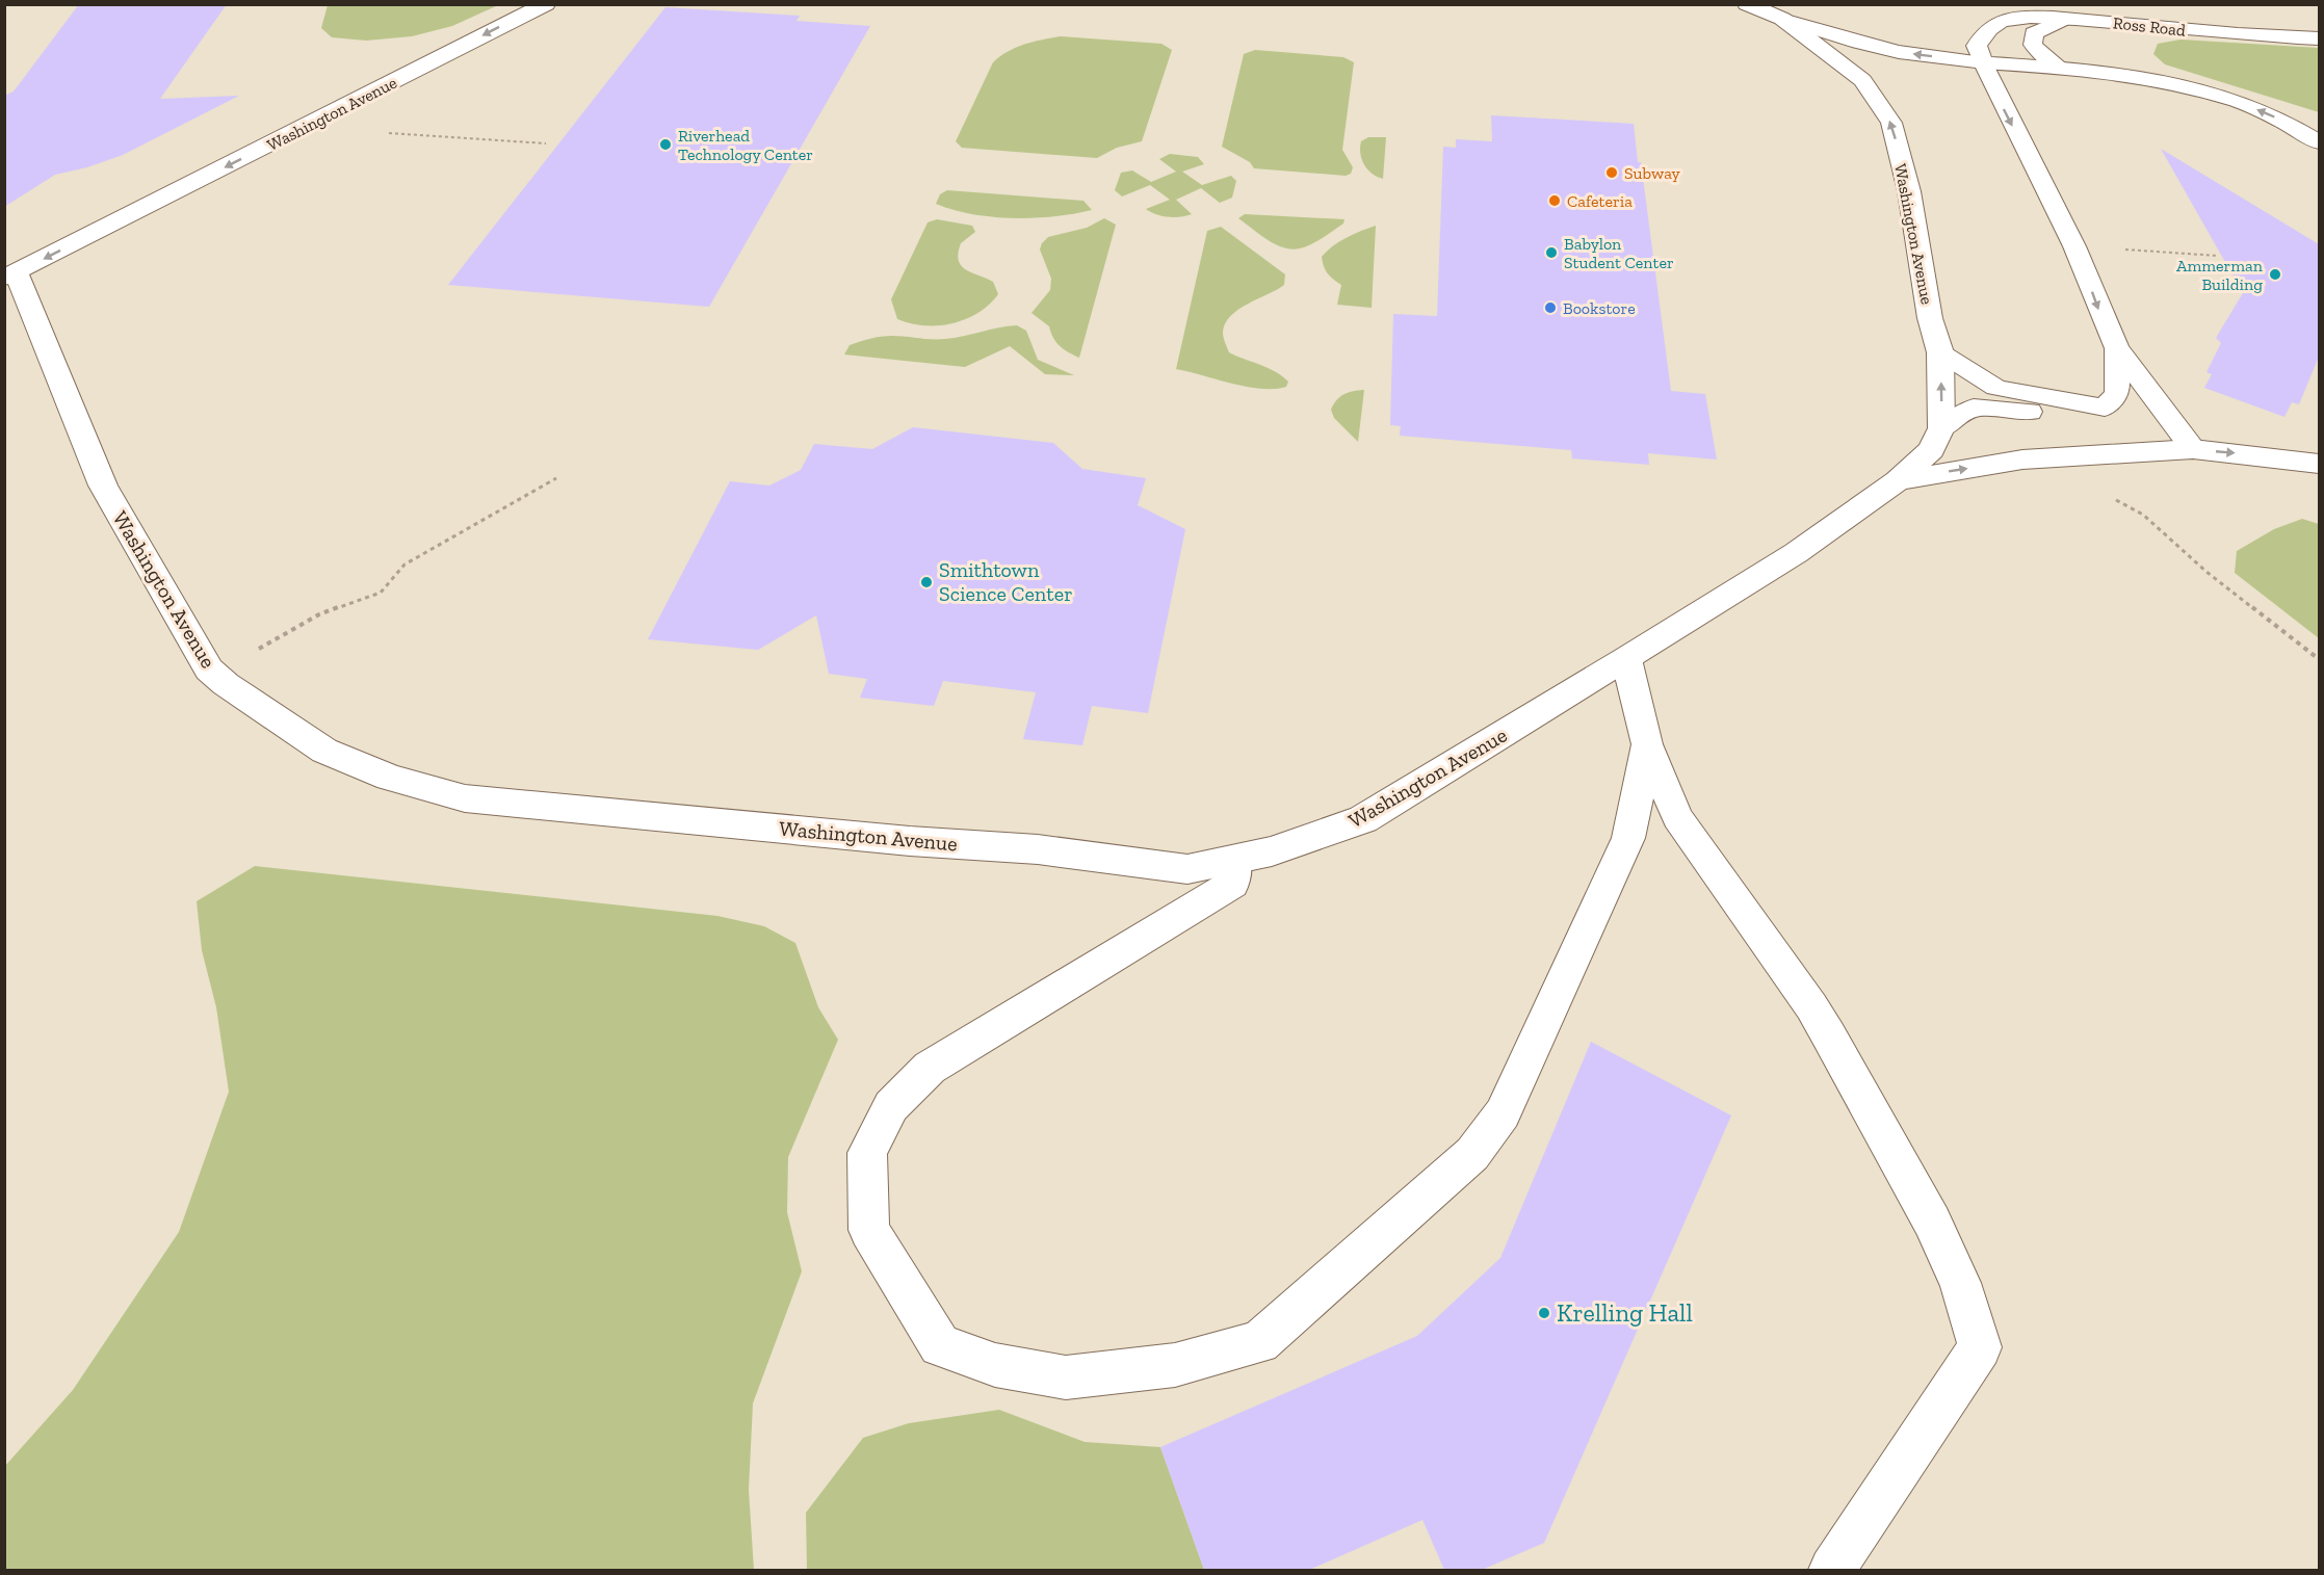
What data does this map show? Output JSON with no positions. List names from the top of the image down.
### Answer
{
  "streets": {
    "street": ["Ross Road", "Washington Avenue"]
  },
  "crossings": [
    ["Ross Road", "Washington Avenue"]
  ],
  "places": [
    "Riverhead Technology Center",
    "Subway",
    "Cafeteria",
    "Babylon Student Center",
    "Ammerman Building",
    "Bookstore",
    "Smithtown Science Center",
    "Krelling Hall"
  ]
}
